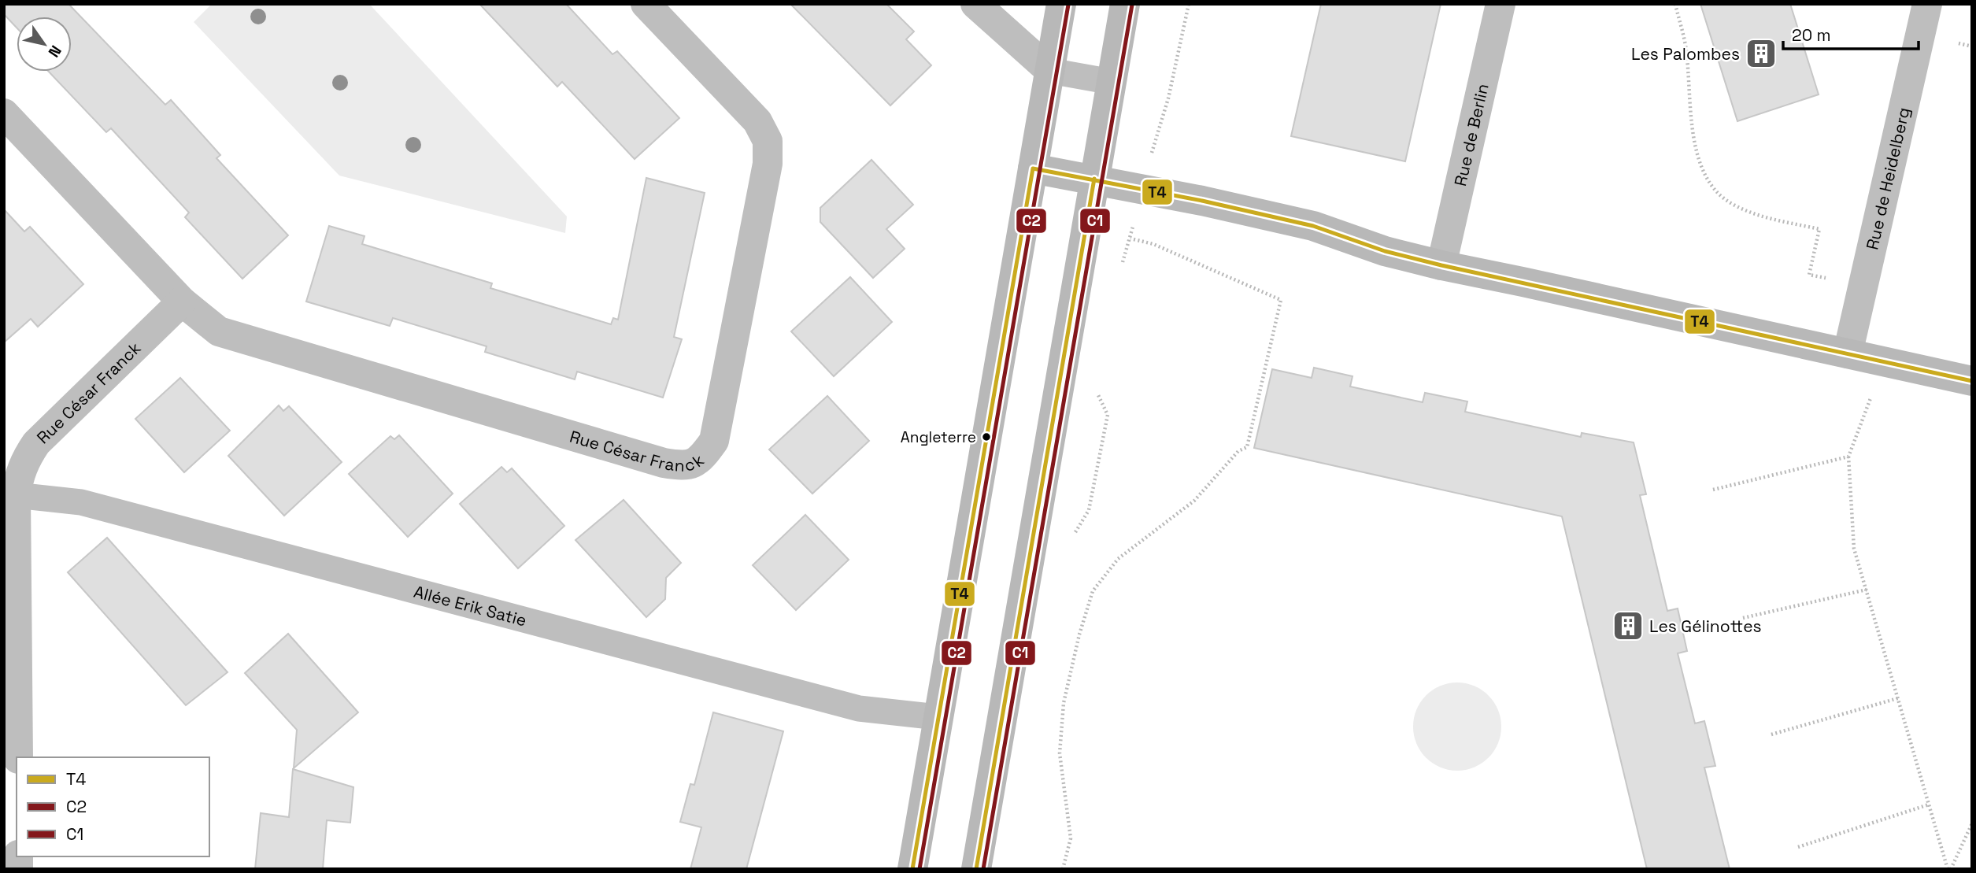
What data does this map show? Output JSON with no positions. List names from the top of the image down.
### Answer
{
  "streets": {
    "street": ["Rue de Berlin", "Rue de Heidelberg", "Rue César Franck"],
    "lane": ["Allée Erik Satie"]
  },
  "crossings": [
    ["Rue César Franck", "Allée Erik Satie"]
  ],
  "places": {
    "building": ["Les Palombes", "Les Gélinottes"],
    "other": ["Angleterre"]
  },
  "lines": ["transit line C2", "transit line C1", "transit line T4"],
  "legend": ["T4", "C2", "C1"],
  "scale_bar": "20 m",
  "north": "bottom right"
}
